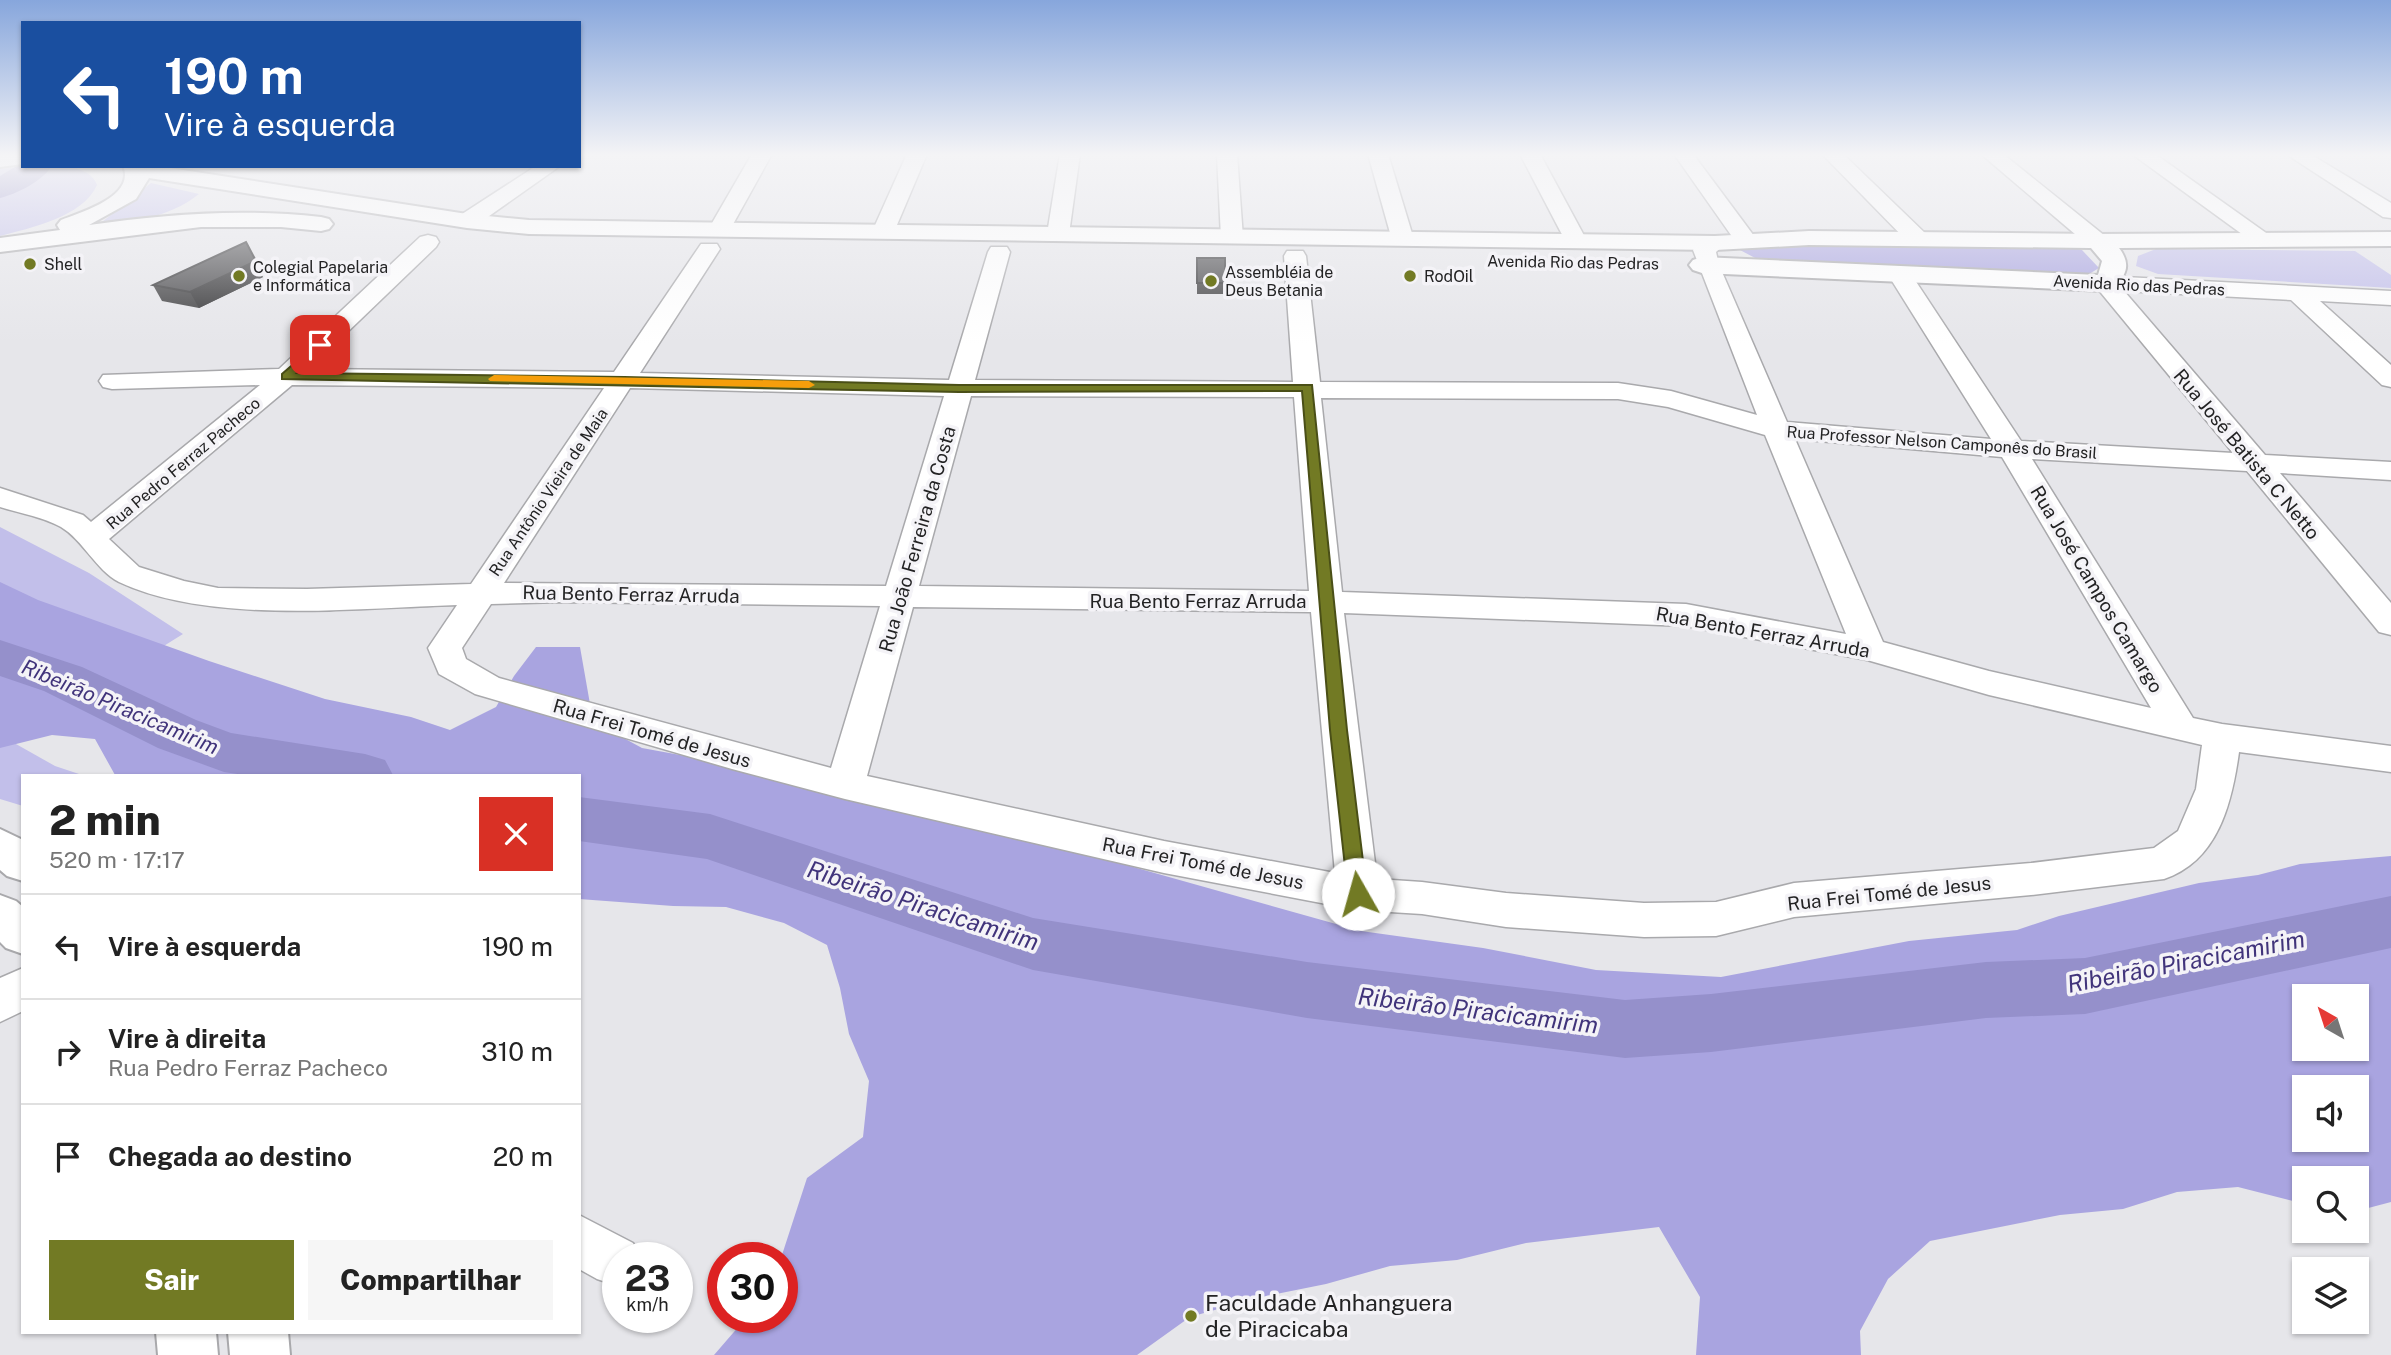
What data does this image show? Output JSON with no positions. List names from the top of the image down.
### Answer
{
  "streets": {
    "main road": ["Avenida Rio das Pedras"],
    "street": [
      "Rua Professor Nelson Camponês do Brasil",
      "Rua José Batista C Netto",
      "Rua Pedro Ferraz Pacheco",
      "Rua Antônio Vieira de Maia",
      "Rua João Ferreira da Costa",
      "Rua José Campos Camargo",
      "Rua Bento Ferraz Arruda",
      "Rua Frei Tomé de Jesus"
    ]
  },
  "crossings": [
    ["Avenida Rio das Pedras", "Rua José Batista C Netto"],
    ["Avenida Rio das Pedras", "Rua Pedro Ferraz Pacheco"],
    ["Avenida Rio das Pedras", "Rua Antônio Vieira de Maia"],
    ["Avenida Rio das Pedras", "Rua João Ferreira da Costa"],
    ["Avenida Rio das Pedras", "Rua José Campos Camargo"],
    ["Rua Professor Nelson Camponês do Brasil", "Rua José Batista C Netto"],
    ["Rua Professor Nelson Camponês do Brasil", "Rua Pedro Ferraz Pacheco"],
    ["Rua Professor Nelson Camponês do Brasil", "Rua Antônio Vieira de Maia"],
    ["Rua Professor Nelson Camponês do Brasil", "Rua João Ferreira da Costa"],
    ["Rua Professor Nelson Camponês do Brasil", "Rua José Campos Camargo"],
    ["Rua Pedro Ferraz Pacheco", "Rua Bento Ferraz Arruda"],
    ["Rua Antônio Vieira de Maia", "Rua Bento Ferraz Arruda"],
    ["Rua Antônio Vieira de Maia", "Rua Frei Tomé de Jesus"],
    ["Rua João Ferreira da Costa", "Rua Bento Ferraz Arruda"],
    ["Rua João Ferreira da Costa", "Rua Frei Tomé de Jesus"],
    ["Rua José Campos Camargo", "Rua Bento Ferraz Arruda"],
    ["Rua Bento Ferraz Arruda", "Rua Frei Tomé de Jesus"]
  ],
  "water": ["Ribeirão Piracicamirim"],
  "places": [
    "Shell",
    "Colegial Papelaria e Informática",
    "RodOil",
    "Assembléia de Deus Betania",
    "Faculdade Anhanguera de Piracicaba"
  ],
  "north": "top left",
  "page": {
    "turn": ["190 m", "Vire à esquerda"],
    "heading": ["2 min", "520 m · 17:17"],
    "list": [
      {
        "name": "Vire à esquerda",
        "value": "190 m"
      },
      {
        "name": "Vire à direita",
        "note": "Rua Pedro Ferraz Pacheco",
        "value": "310 m"
      },
      {
        "name": "Chegada ao destino",
        "value": "20 m"
      }
    ],
    "buttons": ["Sair", "Compartilhar"],
    "speed": "23 km/h",
    "limit": "30"
  }
}
